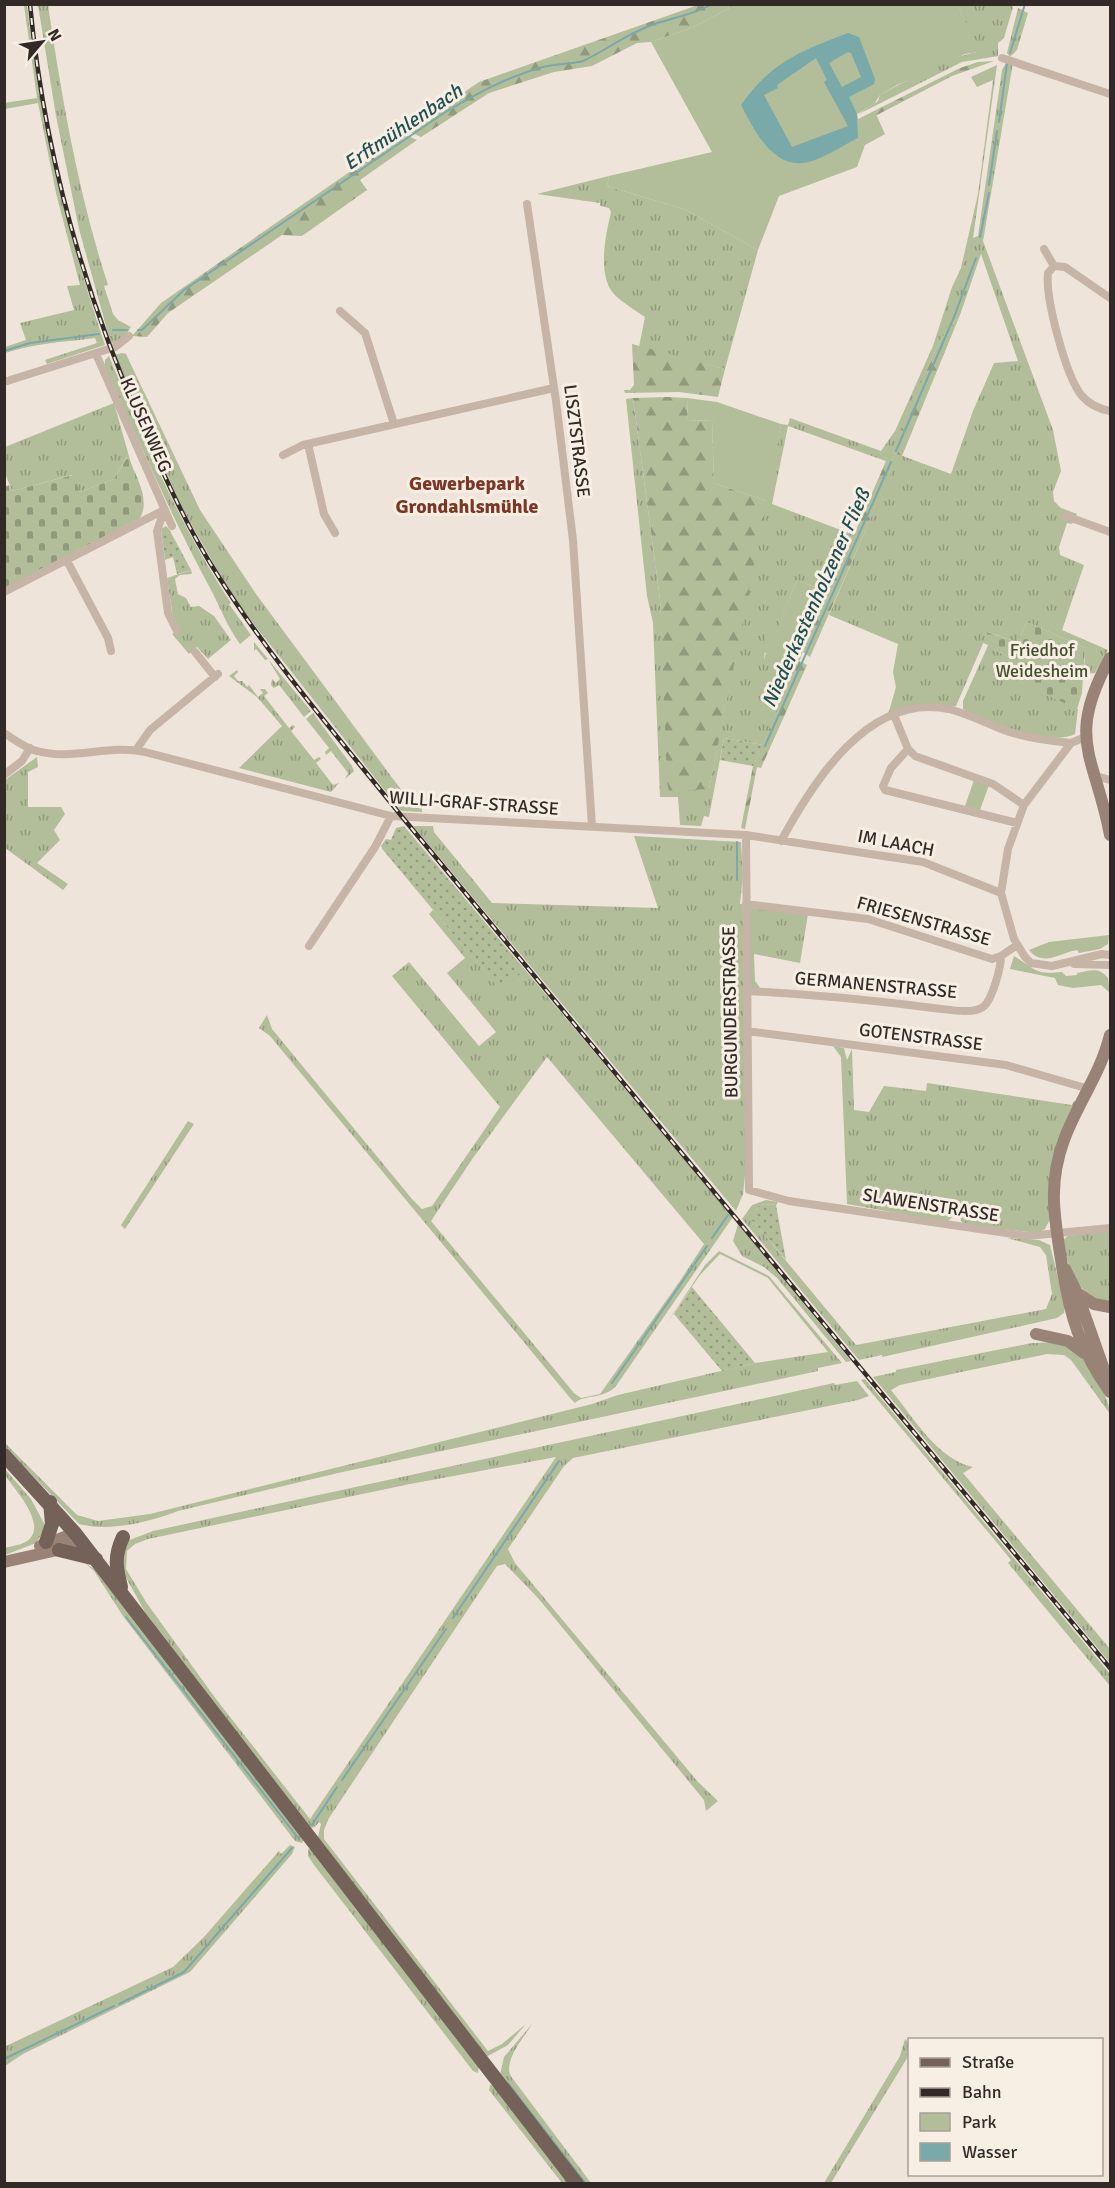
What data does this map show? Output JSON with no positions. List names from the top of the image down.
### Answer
{
  "streets": {
    "street": [
      "KLUSENWEG",
      "LISZTSTRASSE",
      "WILLI-GRAF-STRASSE",
      "IM LAACH",
      "FRIESENSTRASSE",
      "GERMANENSTRASSE",
      "BURGUNDERSTRASSE",
      "GOTENSTRASSE",
      "SLAWENSTRASSE"
    ]
  },
  "crossings": [
    ["LISZTSTRASSE", "WILLI-GRAF-STRASSE"],
    ["WILLI-GRAF-STRASSE", "IM LAACH"],
    ["WILLI-GRAF-STRASSE", "BURGUNDERSTRASSE"],
    ["FRIESENSTRASSE", "GERMANENSTRASSE"],
    ["FRIESENSTRASSE", "BURGUNDERSTRASSE"],
    ["GERMANENSTRASSE", "BURGUNDERSTRASSE"],
    ["BURGUNDERSTRASSE", "GOTENSTRASSE"],
    ["BURGUNDERSTRASSE", "SLAWENSTRASSE"]
  ],
  "districts": ["Gewerbepark Grondahlsmühle"],
  "water": ["Erftmühlenbach", "Niederkastenholzener Fließ"],
  "parks": ["Friedhof Weidesheim"],
  "legend": [
    "Straße",
    "Bahn",
    "Park",
    "Wasser"
  ],
  "north": "top right"
}
